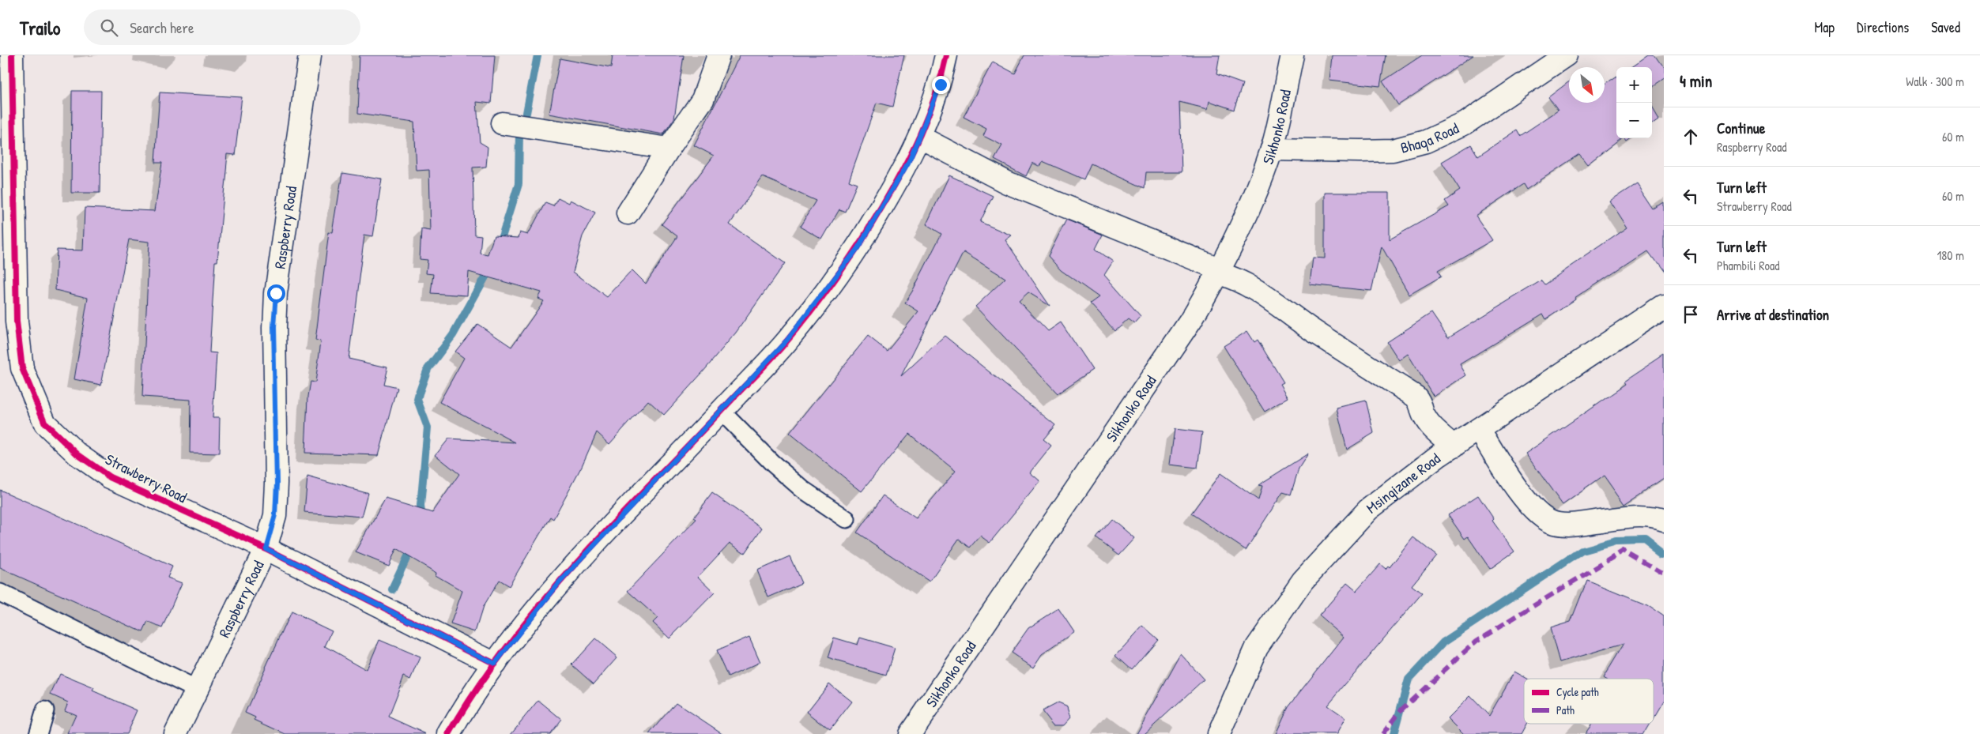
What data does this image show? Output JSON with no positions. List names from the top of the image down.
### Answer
{
  "streets": {
    "street": [
      "Sikhonko Road",
      "Bhaqa Road",
      "Raspberry Road",
      "Strawberry Road",
      "Msingizane Road"
    ]
  },
  "crossings": [
    ["Sikhonko Road", "Bhaqa Road"],
    ["Raspberry Road", "Strawberry Road"]
  ],
  "legend": ["Cycle path", "Path"],
  "north": "bottom right",
  "page": {
    "header": "Trailo",
    "search": "Search here",
    "nav": ["Map", "Directions", "Saved"],
    "heading": ["4 min", "Walk · 300 m"],
    "map_buttons": ["+", "−"],
    "list": [
      ["Continue", "Raspberry Road", "60 m"],
      ["Turn left", "Strawberry Road", "60 m"],
      ["Turn left", "Phambili Road", "180 m"],
      "Arrive at destination"
    ]
  }
}
